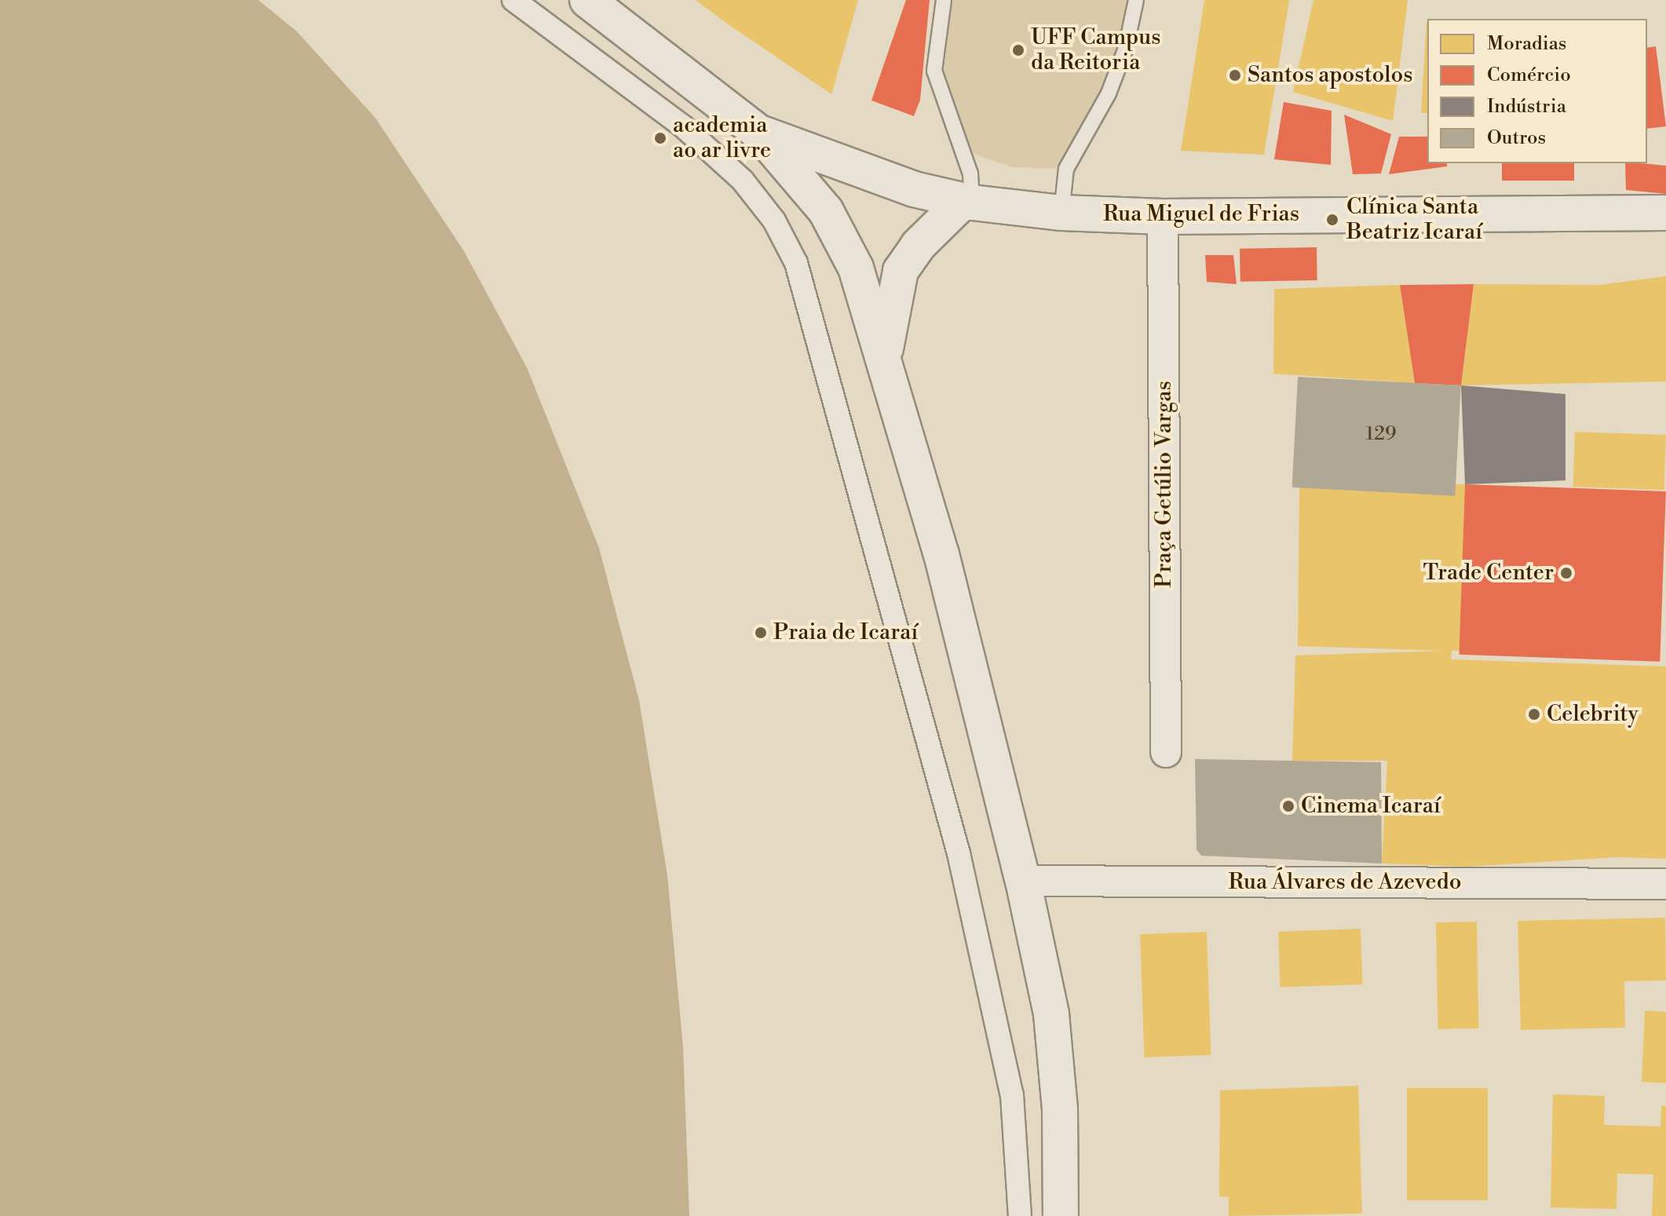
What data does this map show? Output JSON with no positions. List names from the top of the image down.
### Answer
{
  "streets": {
    "main road": ["Rua Miguel de Frias"],
    "street": ["Praça Getúlio Vargas", "Rua Álvares de Azevedo"]
  },
  "crossings": [
    ["Rua Miguel de Frias", "Praça Getúlio Vargas"]
  ],
  "places": [
    "UFF Campus da Reitoria",
    "Santos apostolos",
    "academia ao ar livre",
    "Clínica Santa Beatriz Icaraí",
    "Trade Center",
    "Praia de Icaraí",
    "Celebrity",
    "Cinema Icaraí"
  ],
  "house_numbers": ["129"],
  "legend": [
    "Moradias",
    "Comércio",
    "Indústria",
    "Outros"
  ]
}
